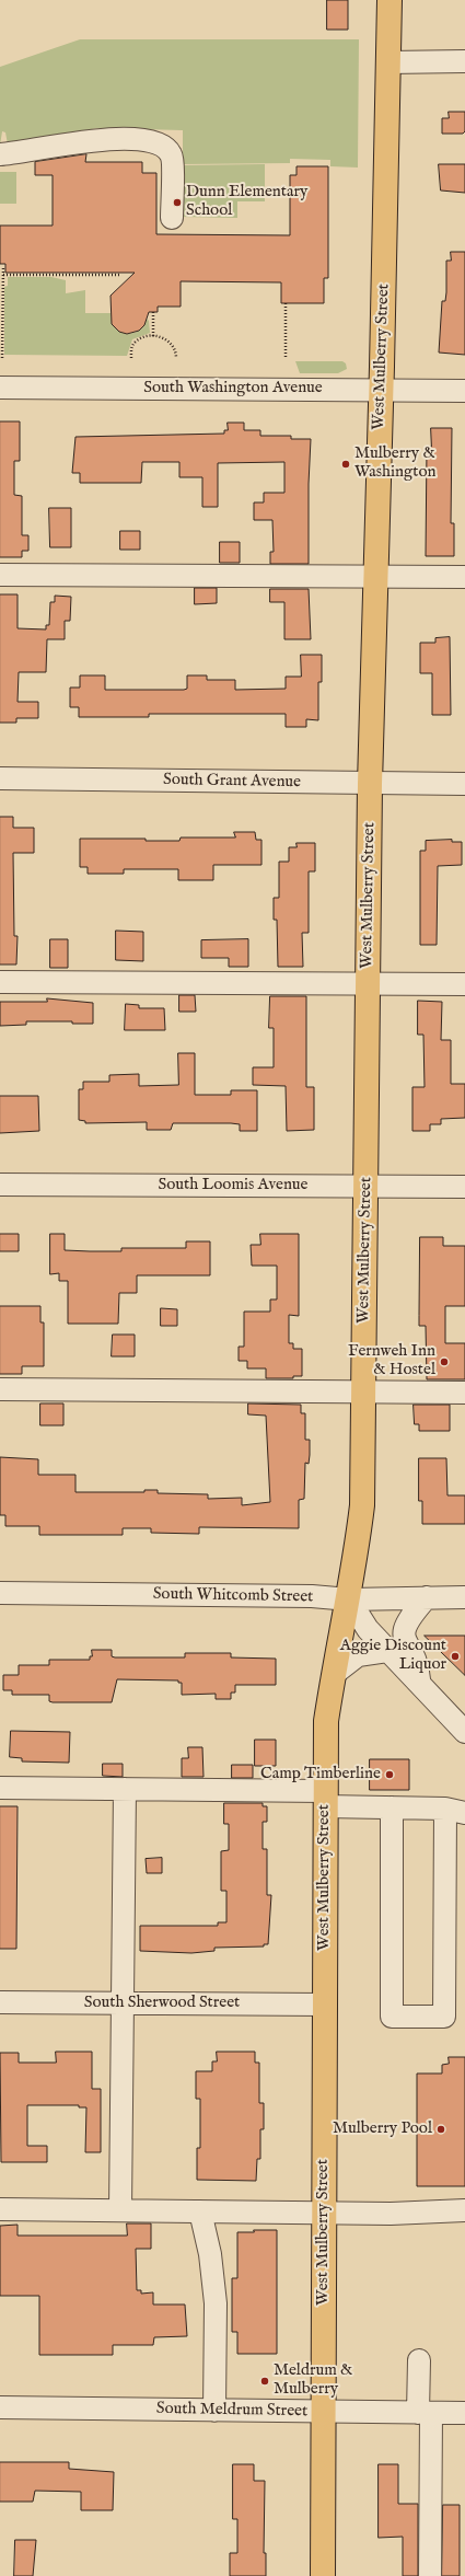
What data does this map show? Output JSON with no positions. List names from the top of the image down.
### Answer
{
  "streets": {
    "main road": ["West Mulberry Street"],
    "street": [
      "South Washington Avenue",
      "South Grant Avenue",
      "South Loomis Avenue",
      "South Whitcomb Street",
      "South Sherwood Street",
      "South Meldrum Street"
    ]
  },
  "crossings": [
    ["West Mulberry Street", "South Washington Avenue"],
    ["West Mulberry Street", "South Grant Avenue"],
    ["West Mulberry Street", "South Loomis Avenue"],
    ["West Mulberry Street", "South Whitcomb Street"],
    ["West Mulberry Street", "South Sherwood Street"],
    ["West Mulberry Street", "South Meldrum Street"]
  ],
  "places": [
    "Dunn Elementary School",
    "Mulberry & Washington",
    "Fernweh Inn & Hostel",
    "Aggie Discount Liquor",
    "Camp Timberline",
    "Mulberry Pool",
    "Meldrum & Mulberry"
  ]
}
